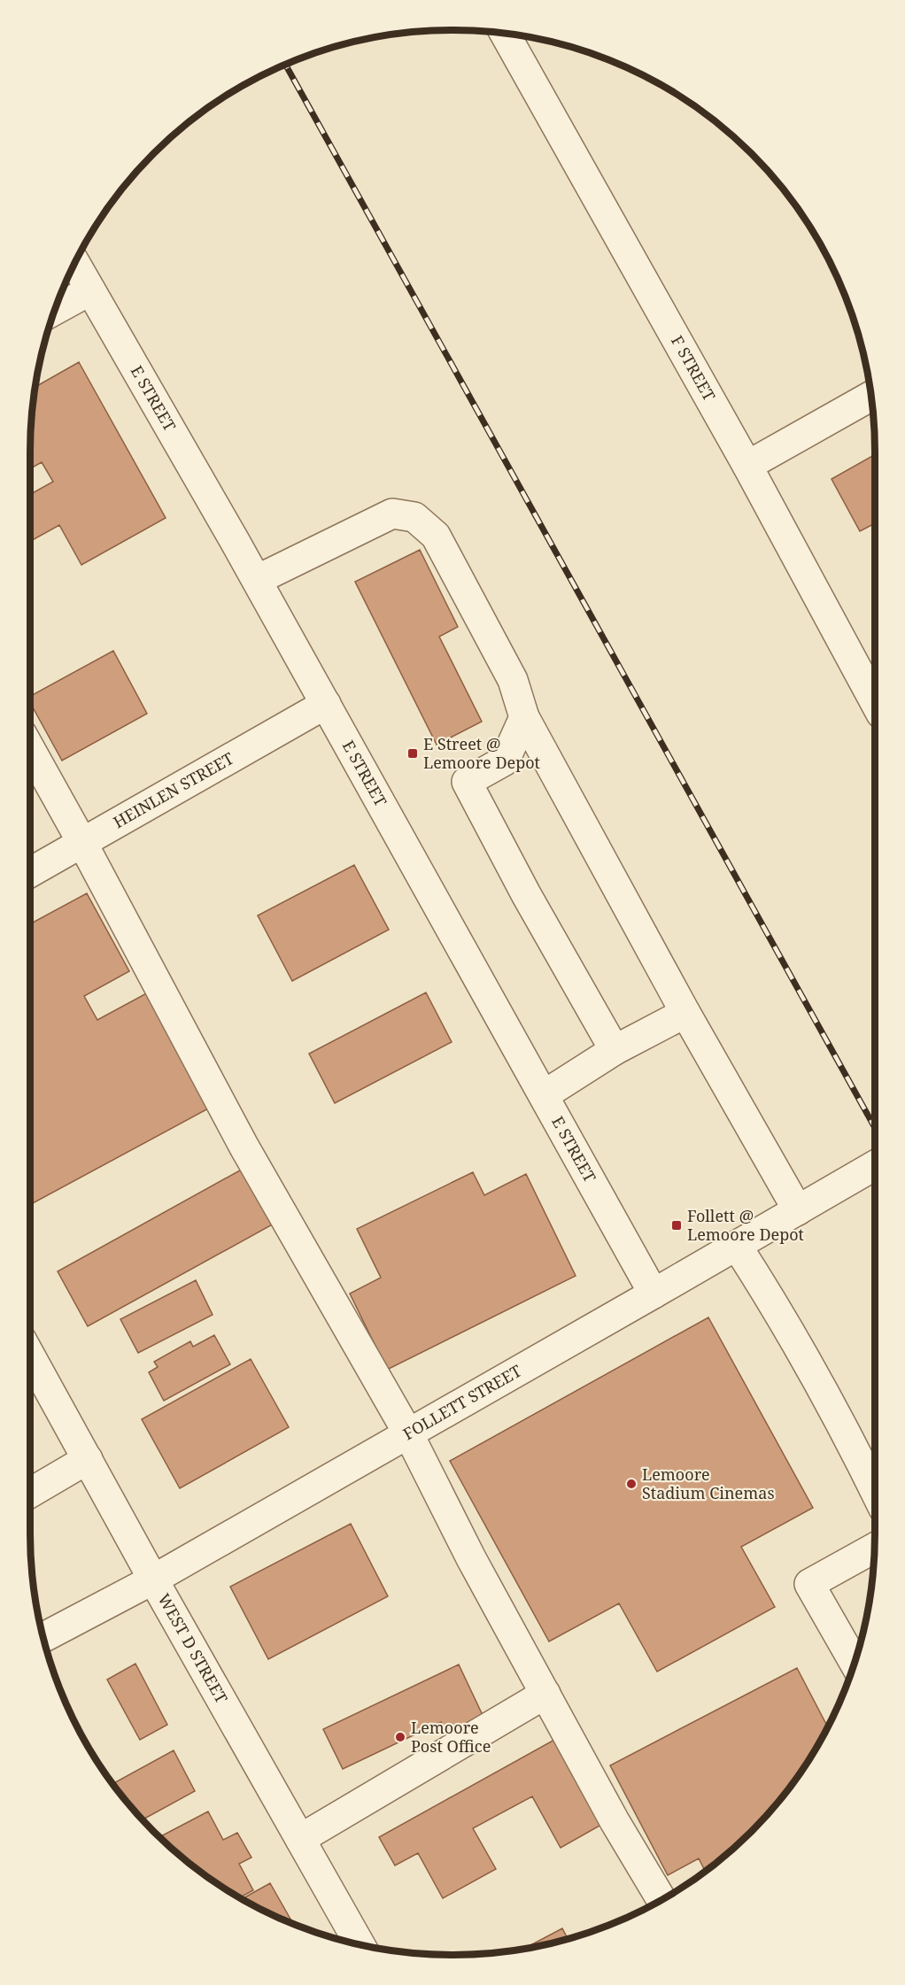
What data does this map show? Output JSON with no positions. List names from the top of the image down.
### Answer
{
  "streets": {
    "street": [
      "F STREET",
      "E STREET",
      "HEINLEN STREET",
      "FOLLETT STREET",
      "WEST D STREET"
    ]
  },
  "crossings": [
    ["E STREET", "HEINLEN STREET"],
    ["E STREET", "FOLLETT STREET"],
    ["FOLLETT STREET", "WEST D STREET"]
  ],
  "places": {
    "transit": ["E Street @ Lemoore Depot", "Follett @ Lemoore Depot"],
    "other": ["Lemoore Stadium Cinemas", "Lemoore Post Office"]
  }
}
